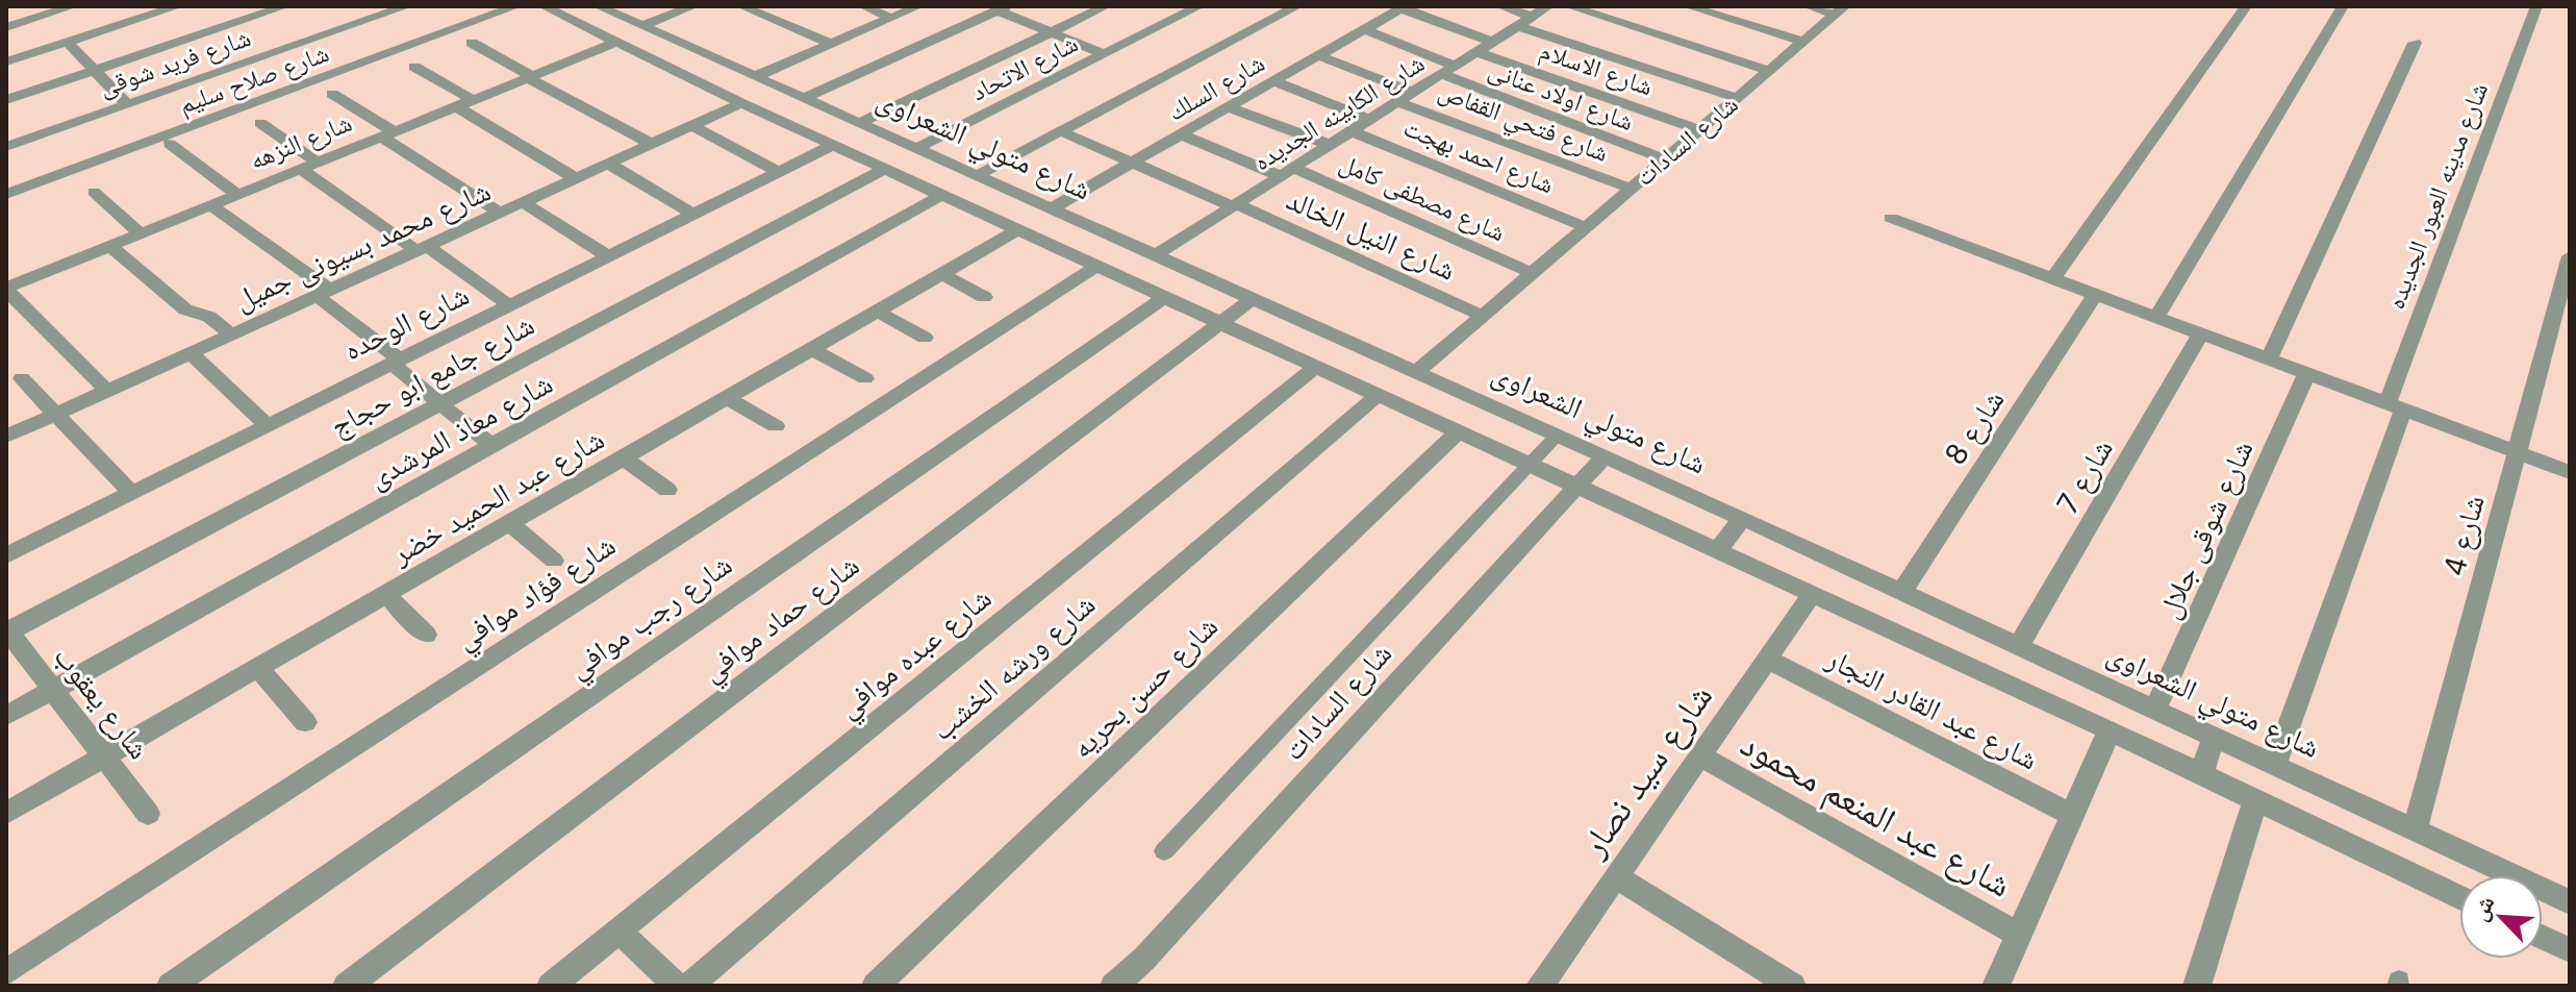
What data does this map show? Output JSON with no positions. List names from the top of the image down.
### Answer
{
  "streets": {
    "street": [
      "شارع فريد شوقى",
      "شارع الاتحاد",
      "شارع الاسلام",
      "شارع صلاح سليم",
      "شارع السلك",
      "شارع اولاد عنانى",
      "شارع الكابينه الجديده",
      "شارع فتحي القفاص",
      "شارع السادات",
      "شارع النزهه",
      "شارع متولي الشعراوى",
      "شارع احمد بهجت",
      "شارع مدينه العبور الجديده",
      "شارع مصطفى كامل",
      "شارع النيل الخالد",
      "شارع محمد بسيونى جميل",
      "شارع الوحده",
      "شارع جامع ابو حجاج",
      "شارع 8",
      "شارع معاذ المرشدى",
      "شارع 7",
      "شارع عبد الحميد خضر",
      "شارع شوقى جلال",
      "شارع 4",
      "شارع فؤاد موافي",
      "شارع رجب موافي",
      "شارع حماد موافي",
      "شارع عبده موافي",
      "شارع ورشه الخشب",
      "شارع حسن بحريه",
      "شارع يعقوب",
      "شارع عبد القادر النجار",
      "شارع سيد نصار",
      "شارع عبد المنعم محمود"
    ]
  },
  "crossings": [
    ["شارع الاتحاد", "شارع متولي الشعراوى"],
    ["شارع الاسلام", "شارع الكابينه الجديده"],
    ["شارع الاسلام", "شارع السادات"],
    ["شارع السلك", "شارع اولاد عنانى"],
    ["شارع السلك", "شارع فتحي القفاص"],
    ["شارع السلك", "شارع متولي الشعراوى"],
    ["شارع السلك", "شارع مصطفى كامل"],
    ["شارع السلك", "شارع النيل الخالد"],
    ["شارع اولاد عنانى", "شارع الكابينه الجديده"],
    ["شارع اولاد عنانى", "شارع السادات"],
    ["شارع الكابينه الجديده", "شارع فتحي القفاص"],
    ["شارع الكابينه الجديده", "شارع متولي الشعراوى"],
    ["شارع الكابينه الجديده", "شارع احمد بهجت"],
    ["شارع الكابينه الجديده", "شارع مصطفى كامل"],
    ["شارع الكابينه الجديده", "شارع النيل الخالد"],
    ["شارع فتحي القفاص", "شارع السادات"],
    ["شارع السادات", "شارع متولي الشعراوى"],
    ["شارع السادات", "شارع احمد بهجت"],
    ["شارع السادات", "شارع مصطفى كامل"],
    ["شارع السادات", "شارع النيل الخالد"],
    ["شارع متولي الشعراوى", "شارع مدينه العبور الجديده"],
    ["شارع متولي الشعراوى", "شارع 8"],
    ["شارع متولي الشعراوى", "شارع 7"],
    ["شارع متولي الشعراوى", "شارع شوقى جلال"],
    ["شارع متولي الشعراوى", "شارع 4"],
    ["شارع متولي الشعراوى", "شارع حماد موافي"],
    ["شارع جامع ابو حجاج", "شارع يعقوب"],
    ["شارع معاذ المرشدى", "شارع يعقوب"],
    ["شارع عبد الحميد خضر", "شارع يعقوب"],
    ["شارع عبد القادر النجار", "شارع سيد نصار"],
    ["شارع سيد نصار", "شارع عبد المنعم محمود"]
  ],
  "north": "top left"
}
